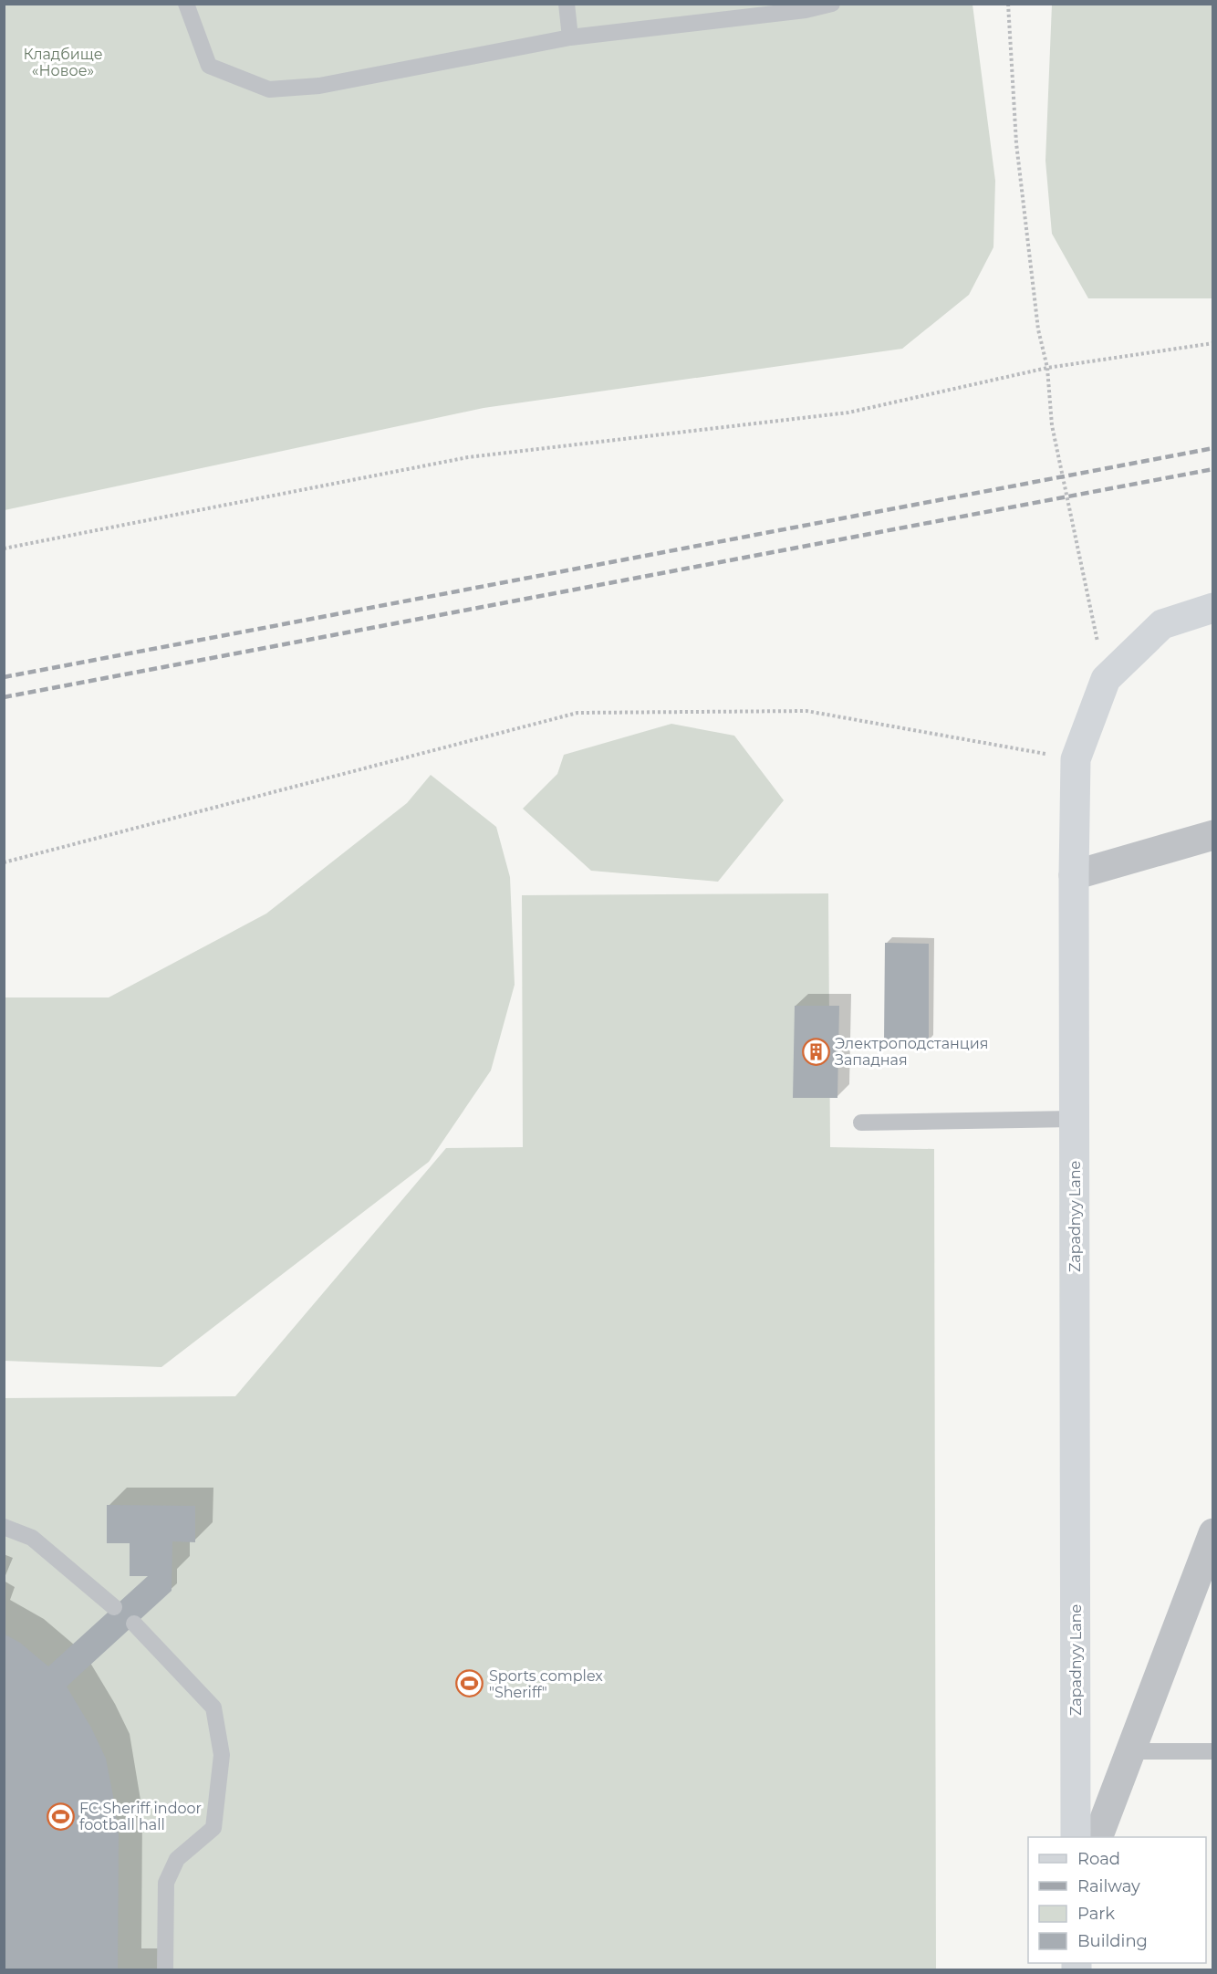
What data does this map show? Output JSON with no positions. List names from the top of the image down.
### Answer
{
  "streets": {
    "main road": ["Zapadnyy Lane"]
  },
  "parks": ["Кладбище «Новое»"],
  "places": {
    "building": ["Электроподстанция Западная"],
    "sports": ["Sports complex \"Sheriff\"", "FC Sheriff indoor football hall"]
  },
  "legend": [
    "Road",
    "Railway",
    "Park",
    "Building"
  ]
}
